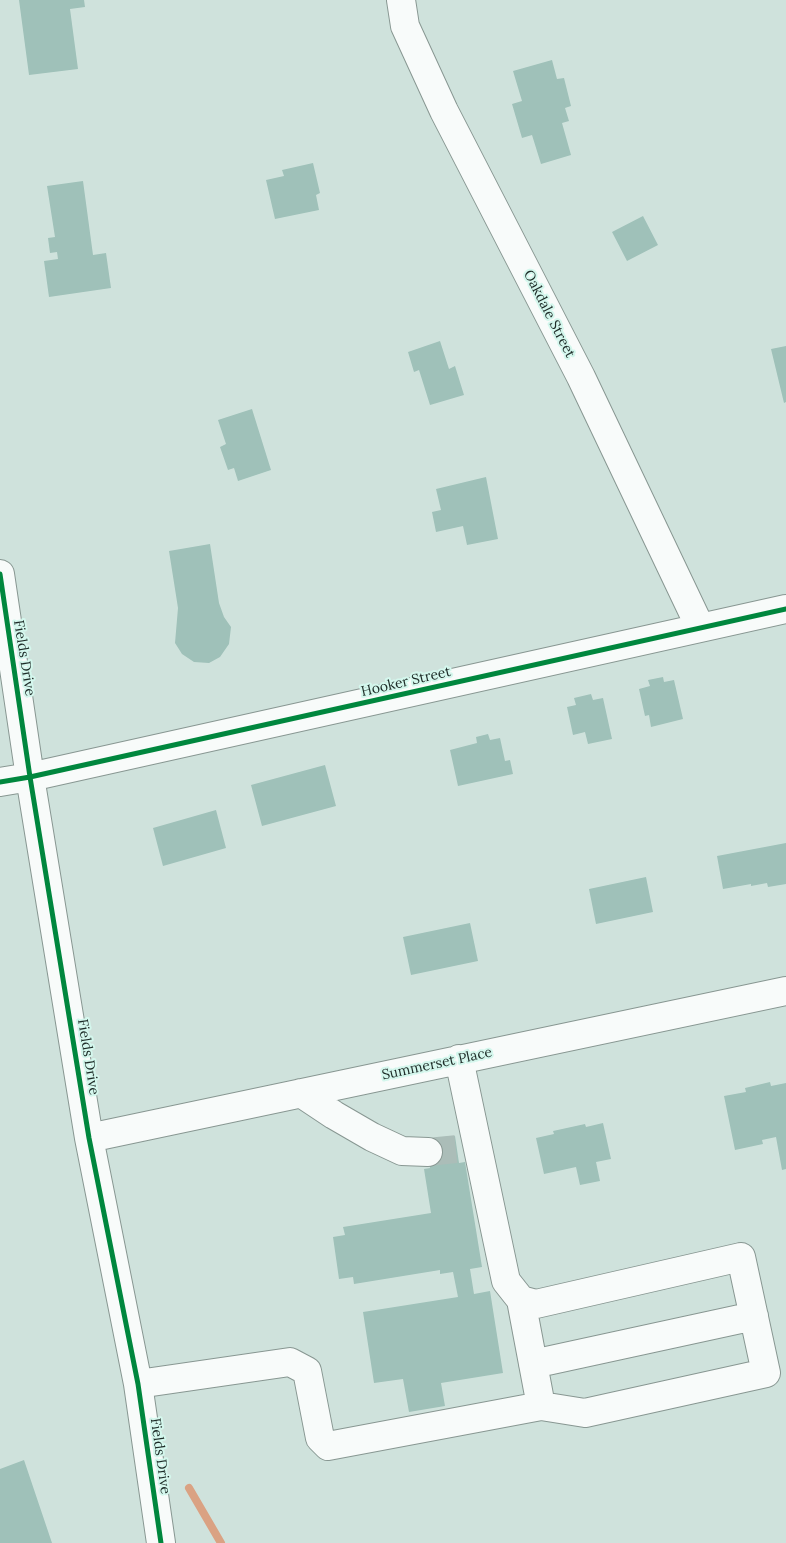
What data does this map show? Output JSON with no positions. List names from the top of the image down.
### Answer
{
  "streets": {
    "street": [
      "Oakdale Street",
      "Fields Drive",
      "Hooker Street",
      "Summerset Place"
    ]
  },
  "crossings": [
    ["Oakdale Street", "Hooker Street"],
    ["Fields Drive", "Hooker Street"],
    ["Fields Drive", "Summerset Place"]
  ]
}
